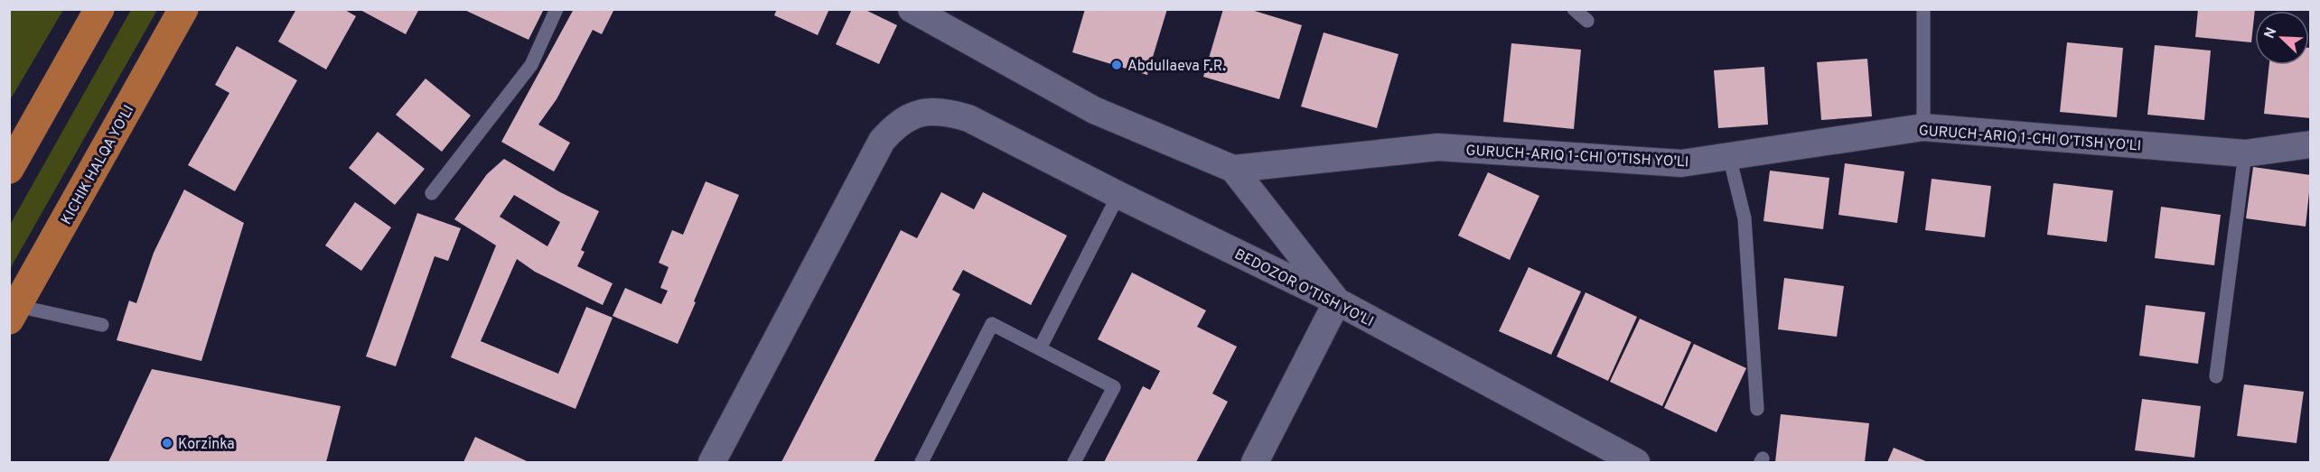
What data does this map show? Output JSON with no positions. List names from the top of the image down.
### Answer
{
  "streets": {
    "highway": ["KICHIK HALQA YO'LI"],
    "street": ["GURUCH-ARIQ 1-CHI O'TISH YO'LI", "BEDOZOR O'TISH YO'LI"]
  },
  "places": ["Abdullaeva F.R.", "Korzinka"],
  "north": "top left"
}
